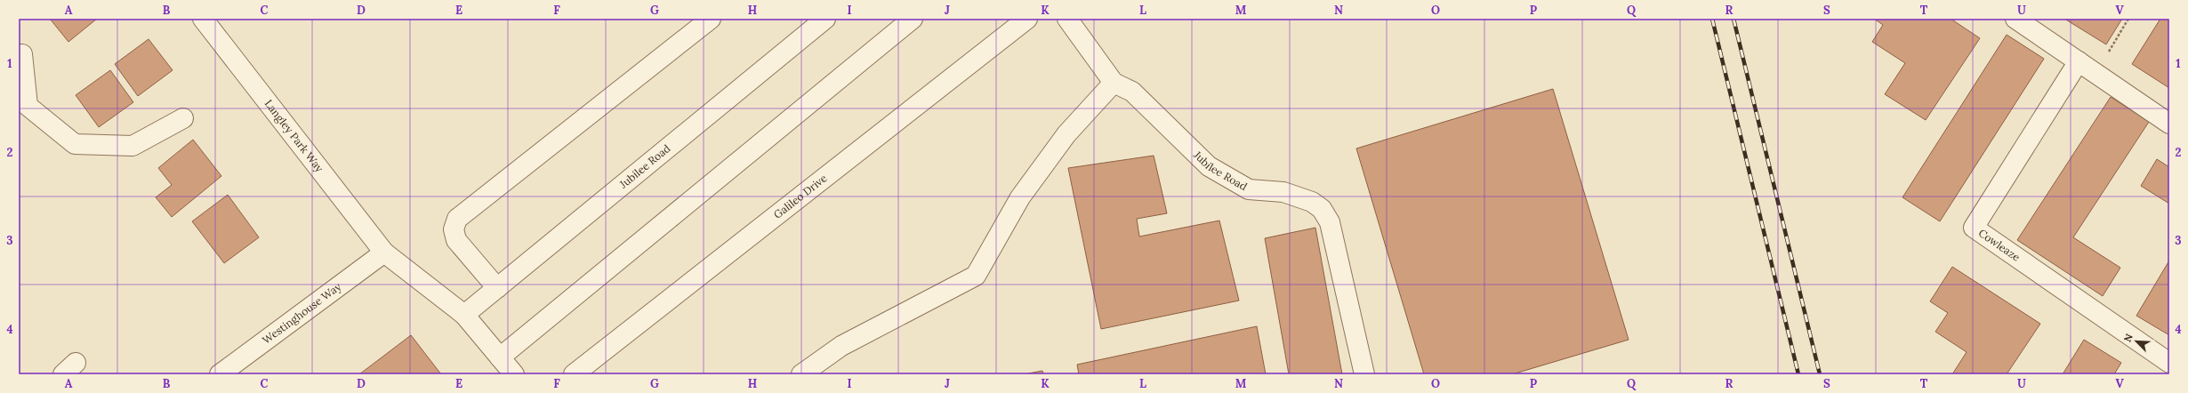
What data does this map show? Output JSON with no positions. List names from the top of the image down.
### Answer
{
  "streets": {
    "street": [
      "Langley Park Way",
      "Jubilee Road",
      "Galileo Drive",
      "Cowleaze",
      "Westinghouse Way"
    ]
  },
  "crossings": [
    ["Langley Park Way", "Jubilee Road"],
    ["Langley Park Way", "Westinghouse Way"]
  ],
  "north": "top left",
  "grid": {
    "columns": [
      "A",
      "B",
      "C",
      "D",
      "E",
      "F",
      "G",
      "H",
      "I",
      "J",
      "K",
      "L",
      "M",
      "N",
      "O",
      "P",
      "Q",
      "R",
      "S",
      "T",
      "U",
      "V"
    ],
    "rows": [
      "1",
      "2",
      "3",
      "4"
    ]
  }
}
